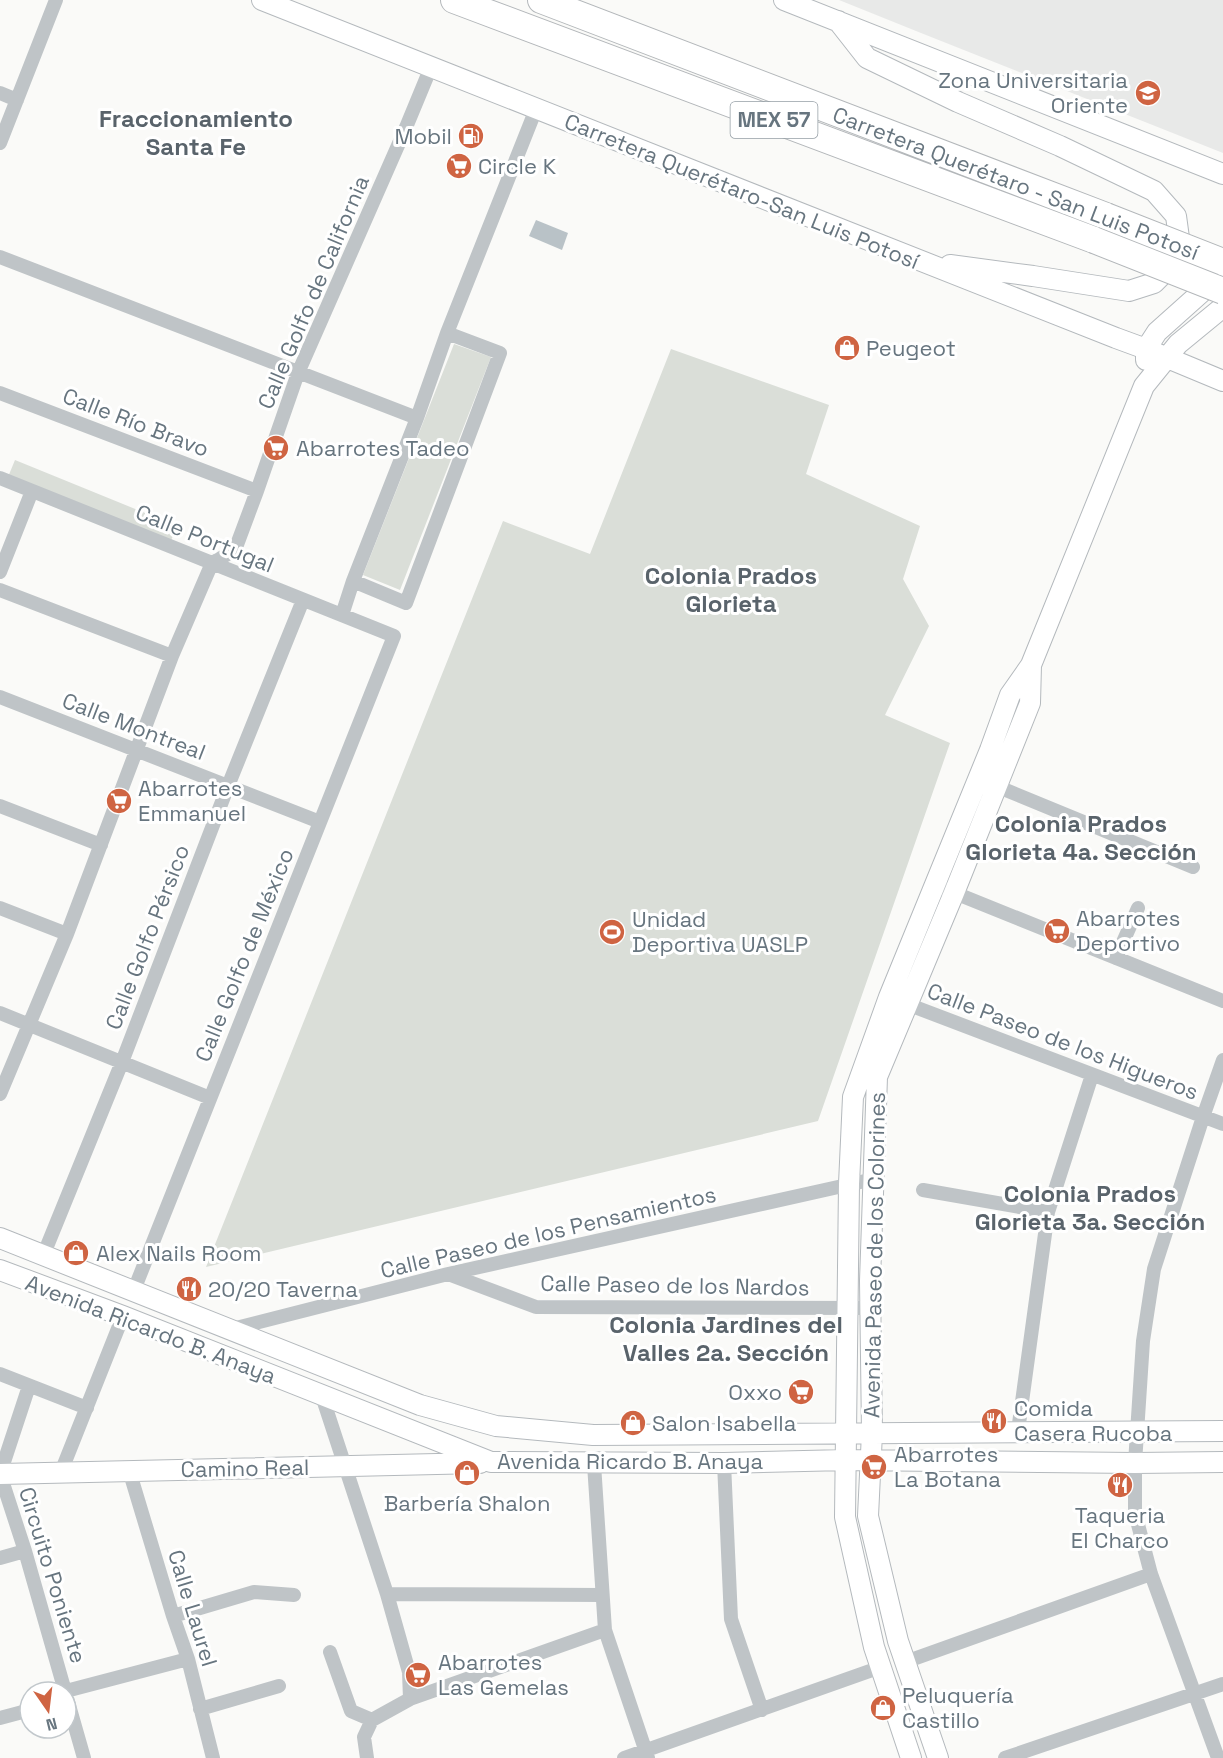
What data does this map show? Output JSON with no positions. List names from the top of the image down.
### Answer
{
  "streets": {
    "highway": ["MEX 57", "Carretera Querétaro - San Luis Potosí"],
    "main road": [
      "Carretera Querétaro-San Luis Potosí",
      "Avenida Paseo de los Colorines",
      "Avenida Ricardo B. Anaya",
      "Camino Real"
    ],
    "street": [
      "Calle Golfo de California",
      "Calle Río Bravo",
      "Calle Portugal",
      "Calle Montreal",
      "Calle Golfo Pérsico",
      "Calle Golfo de México",
      "Calle Paseo de los Higueros",
      "Calle Paseo de los Pensamientos",
      "Calle Paseo de los Nardos",
      "Circuito Poniente",
      "Calle Laurel"
    ]
  },
  "crossings": [
    ["Carretera Querétaro-San Luis Potosí", "Calle Golfo de California"],
    ["Carretera Querétaro-San Luis Potosí", "Avenida Paseo de los Colorines"],
    ["Calle Golfo de California", "Calle Río Bravo"],
    ["Calle Golfo de California", "Calle Portugal"],
    ["Calle Golfo de California", "Calle Montreal"],
    ["Calle Portugal", "Calle Golfo Pérsico"],
    ["Calle Portugal", "Calle Golfo de México"],
    ["Calle Montreal", "Calle Golfo Pérsico"],
    ["Calle Montreal", "Calle Golfo de México"],
    ["Calle Golfo Pérsico", "Avenida Ricardo B. Anaya"],
    ["Calle Golfo de México", "Avenida Ricardo B. Anaya"],
    ["Calle Paseo de los Higueros", "Avenida Paseo de los Colorines"],
    ["Calle Paseo de los Pensamientos", "Avenida Paseo de los Colorines"],
    ["Calle Paseo de los Pensamientos", "Calle Paseo de los Nardos"],
    ["Calle Paseo de los Pensamientos", "Avenida Ricardo B. Anaya"],
    ["Avenida Paseo de los Colorines", "Calle Paseo de los Nardos"],
    ["Avenida Paseo de los Colorines", "Avenida Ricardo B. Anaya"],
    ["Avenida Ricardo B. Anaya", "Camino Real"],
    ["Camino Real", "Circuito Poniente"],
    ["Camino Real", "Calle Laurel"]
  ],
  "districts": [
    "Fraccionamiento Santa Fe",
    "Colonia Prados Glorieta",
    "Colonia Prados Glorieta 4a. Sección",
    "Colonia Prados Glorieta 3a. Sección",
    "Colonia Jardines del Valles 2a. Sección"
  ],
  "places": {
    "school or university": ["Zona Universitaria Oriente"],
    "fuel station": ["Mobil"],
    "supermarket": [
      "Circle K",
      "Abarrotes Tadeo",
      "Abarrotes Emmanuel",
      "Abarrotes Deportivo",
      "Oxxo",
      "Abarrotes La Botana",
      "Abarrotes Las Gemelas"
    ],
    "shop": [
      "Peugeot",
      "Alex Nails Room",
      "Salon Isabella",
      "Barbería Shalon",
      "Peluquería Castillo"
    ],
    "sports": ["Unidad Deportiva UASLP"],
    "restaurant": ["20/20 Taverna", "Comida Casera Rucoba", "Taqueria El Charco"]
  },
  "north": "bottom"
}
